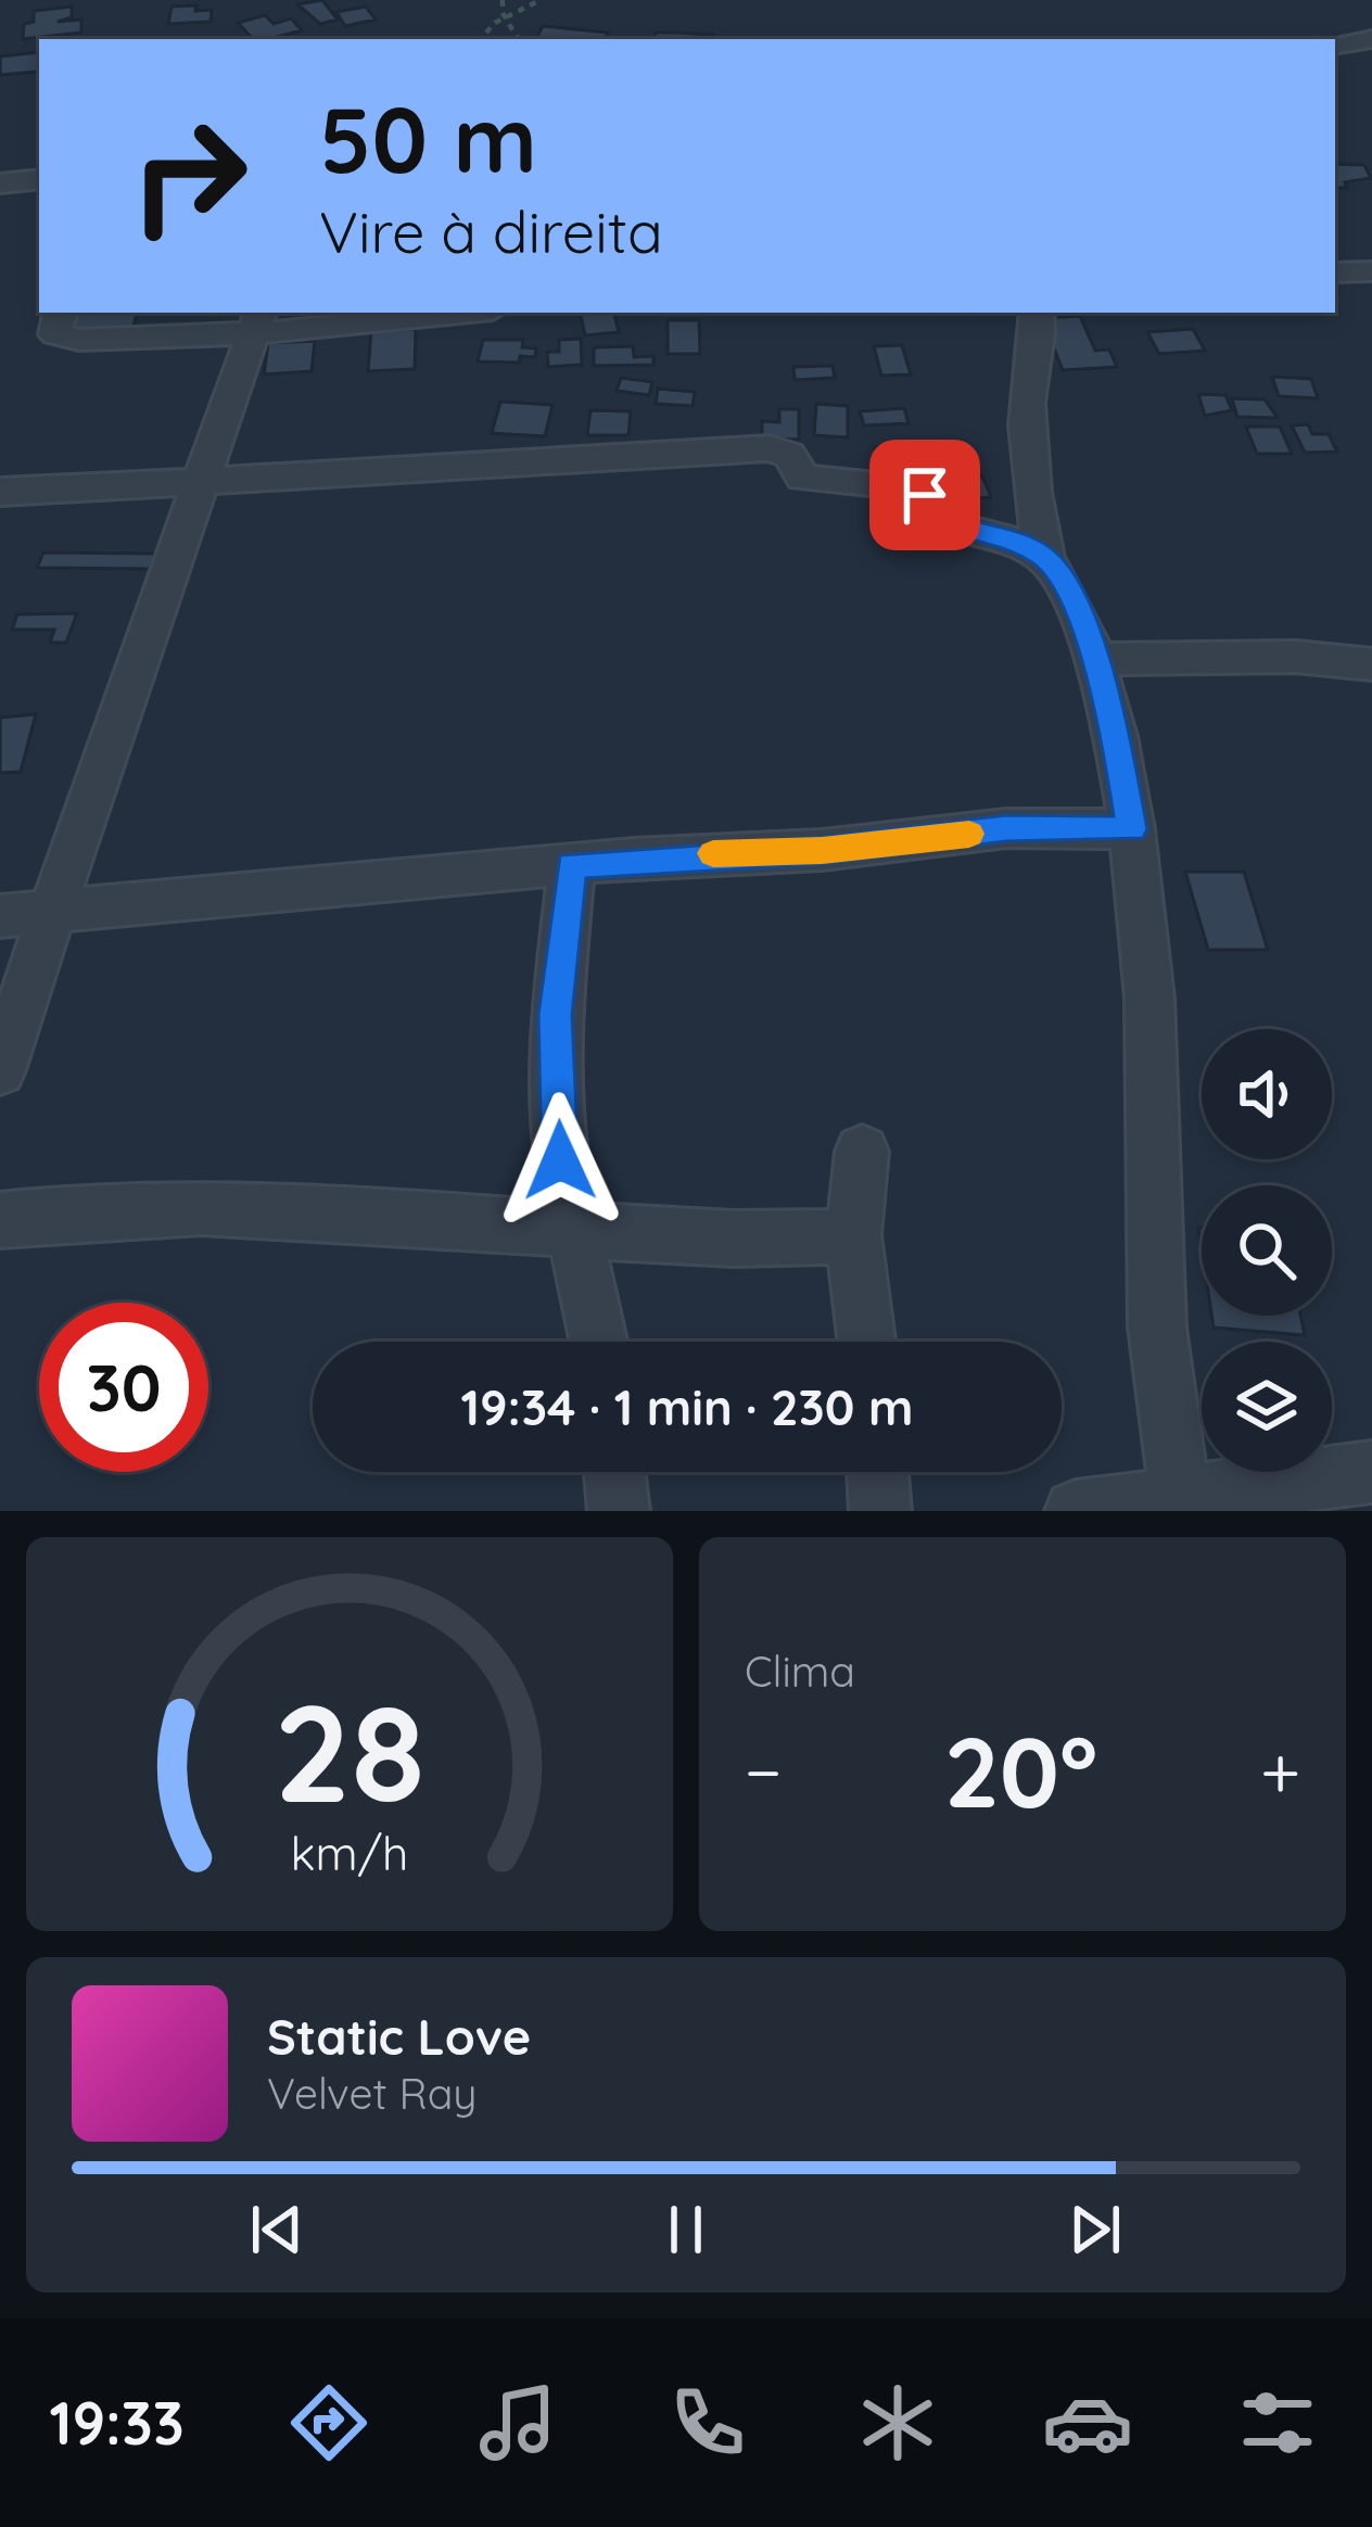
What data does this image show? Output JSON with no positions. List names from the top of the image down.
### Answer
{
  "page": {
    "turn": ["50 m", "Vire à direita"],
    "limit": "30",
    "trip": "19:34 · 1 min · 230 m",
    "tile": "Clima",
    "heat": ["−", "20°", "+"],
    "song": ["Static Love", "Velvet Ray"],
    "tabs": "19:33",
    "gauge": ["28", "km/h"]
  }
}
